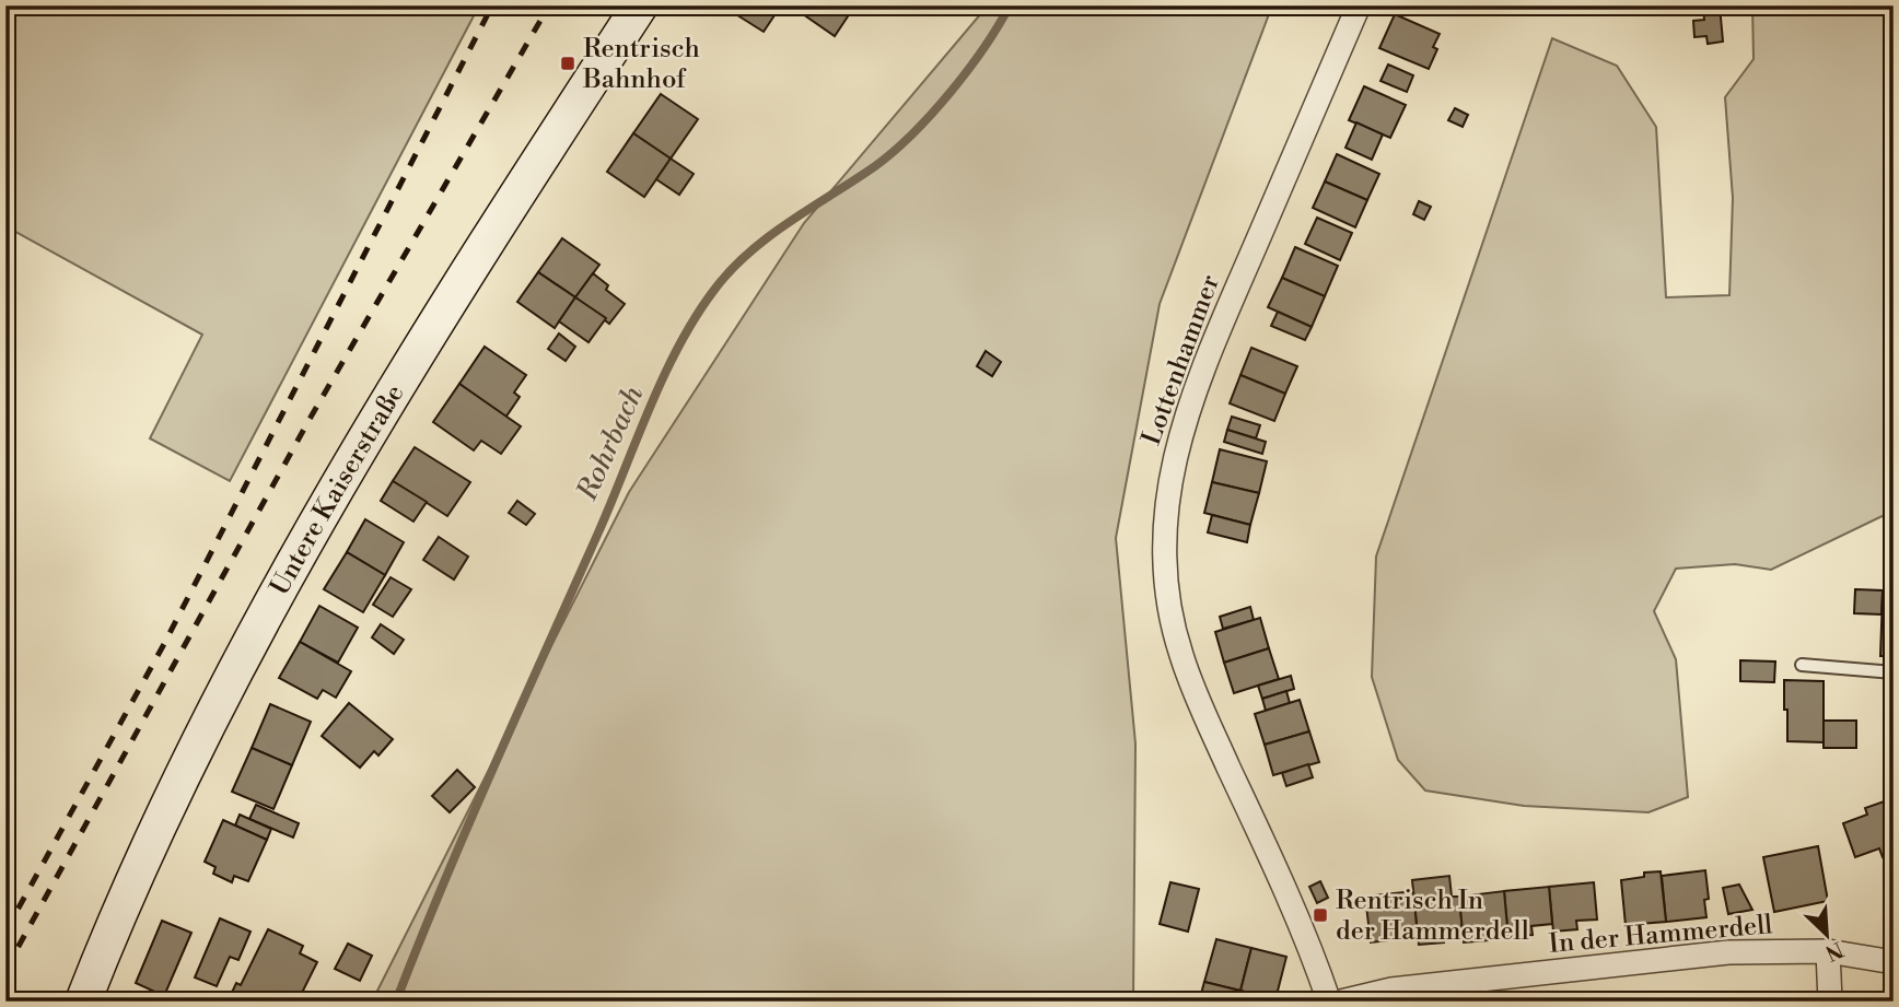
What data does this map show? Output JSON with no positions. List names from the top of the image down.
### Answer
{
  "streets": {
    "main road": ["Untere Kaiserstraße"],
    "street": ["Lottenhammer", "In der Hammerdell"]
  },
  "water": ["Rohrbach"],
  "places": {
    "transit": ["Rentrisch Bahnhof", "Rentrisch In der Hammerdell"]
  },
  "north": "bottom right"
}
